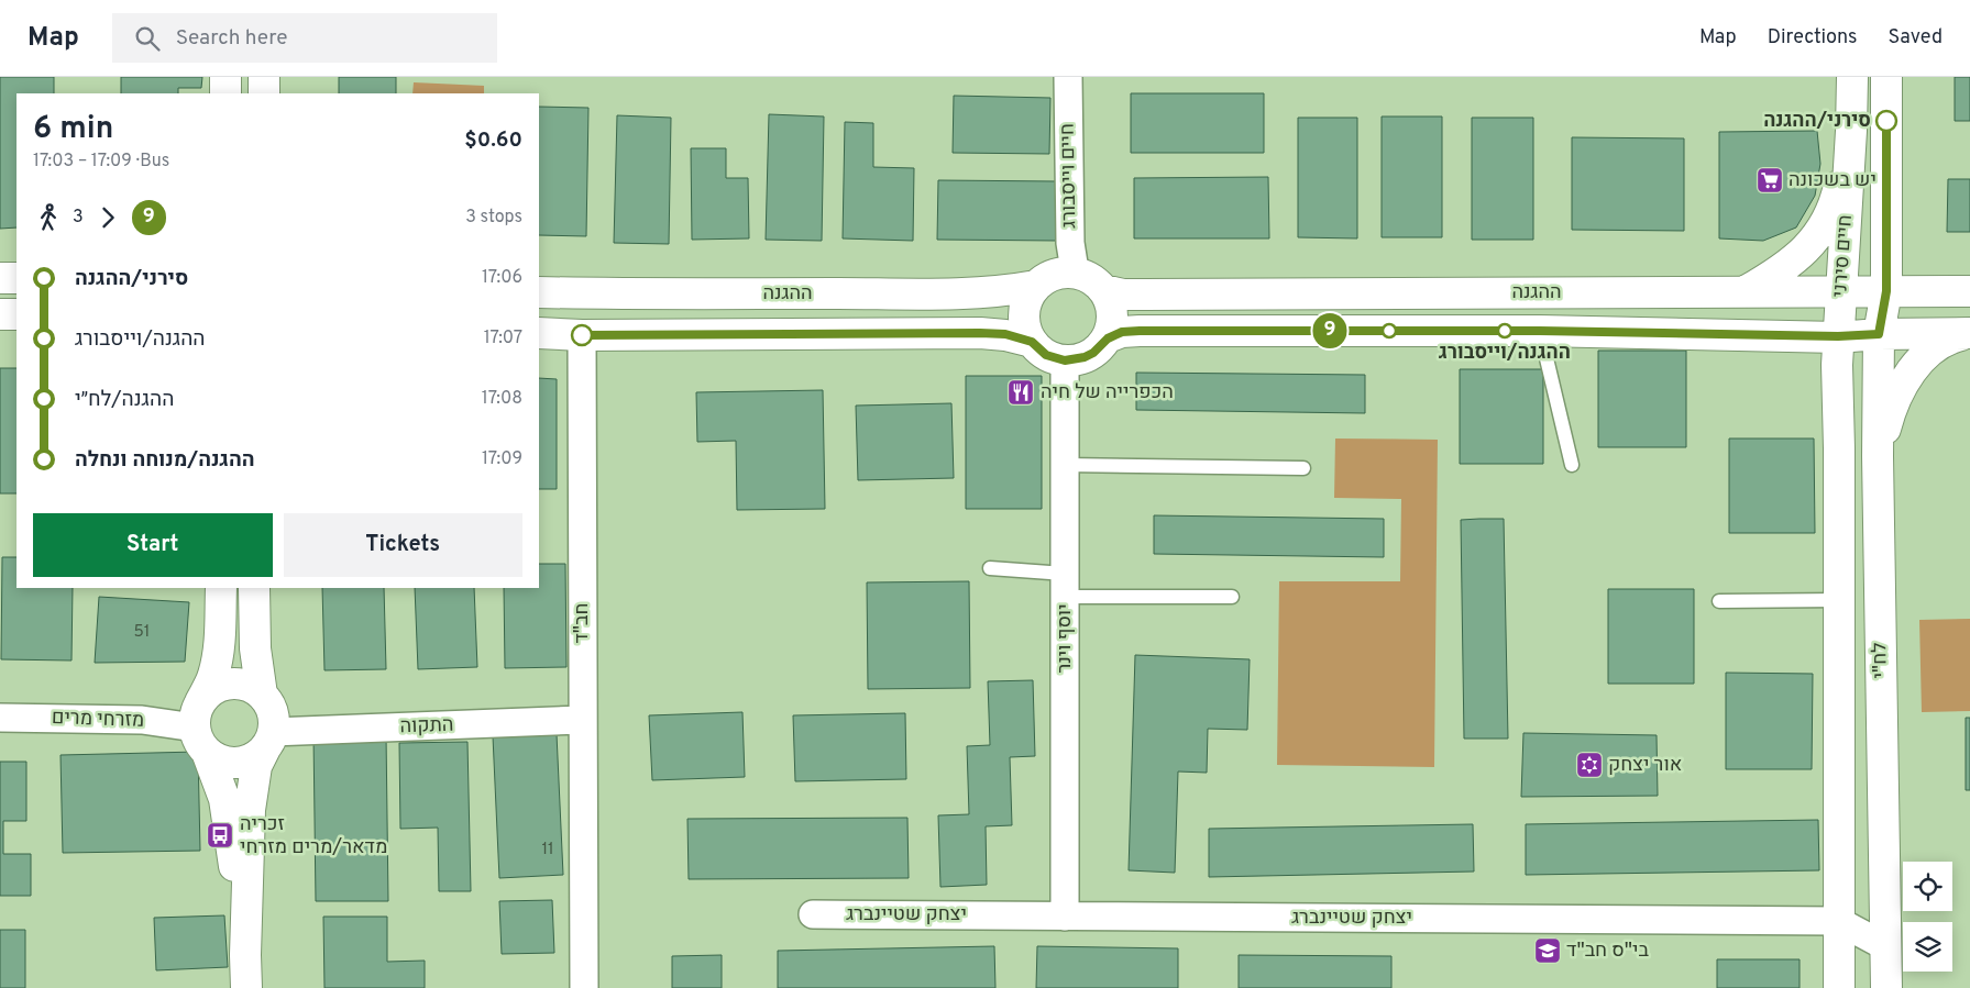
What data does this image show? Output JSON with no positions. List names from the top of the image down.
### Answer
{
  "streets": {
    "street": [
      "חיים וייסבורג",
      "חיים סירני",
      "ההגנה",
      "חב\"ד",
      "יוסף וינר",
      "לח\"י",
      "מזרחי מרים",
      "התקוה",
      "יצחק שטיינברג"
    ]
  },
  "crossings": [
    ["חיים וייסבורג", "ההגנה"],
    ["חיים וייסבורג", "יוסף וינר"],
    ["חיים סירני", "ההגנה"],
    ["חיים סירני", "לח\"י"],
    ["ההגנה", "חב\"ד"],
    ["ההגנה", "יוסף וינר"],
    ["ההגנה", "לח\"י"],
    ["חב\"ד", "התקוה"],
    ["יוסף וינר", "יצחק שטיינברג"],
    ["לח\"י", "יצחק שטיינברג"],
    ["מזרחי מרים", "התקוה"]
  ],
  "places": {
    "other": ["סירני/ההגנה", "ההגנה/וייסבורג"],
    "supermarket": ["יש בשכונה"],
    "restaurant": ["הכפרייה של חיה"],
    "synagogue": ["אור יצחק"],
    "bus stop": ["זכריה מדאר/מרים מזרחי"],
    "school or university": ["בי\"ס חב\"ד"]
  },
  "lines": ["bus line 9"],
  "house_numbers": ["51", "11"],
  "page": {
    "header": "Map",
    "search": "Search here",
    "nav": ["Map", "Directions", "Saved"],
    "on_map": "9",
    "heading": ["6 min", "17:03 – 17:09 · Bus", "$0.60"],
    "legs": ["3", "9", "3 stops"],
    "list": [
      {
        "name": "סירני/ההגנה",
        "value": "17:06"
      },
      {
        "name": "ההגנה/וייסבורג",
        "value": "17:07"
      },
      {
        "name": "ההגנה/לח״י",
        "value": "17:08"
      },
      {
        "name": "ההגנה/מנוחה ונחלה",
        "value": "17:09"
      }
    ],
    "buttons": ["Start", "Tickets"]
  }
}
